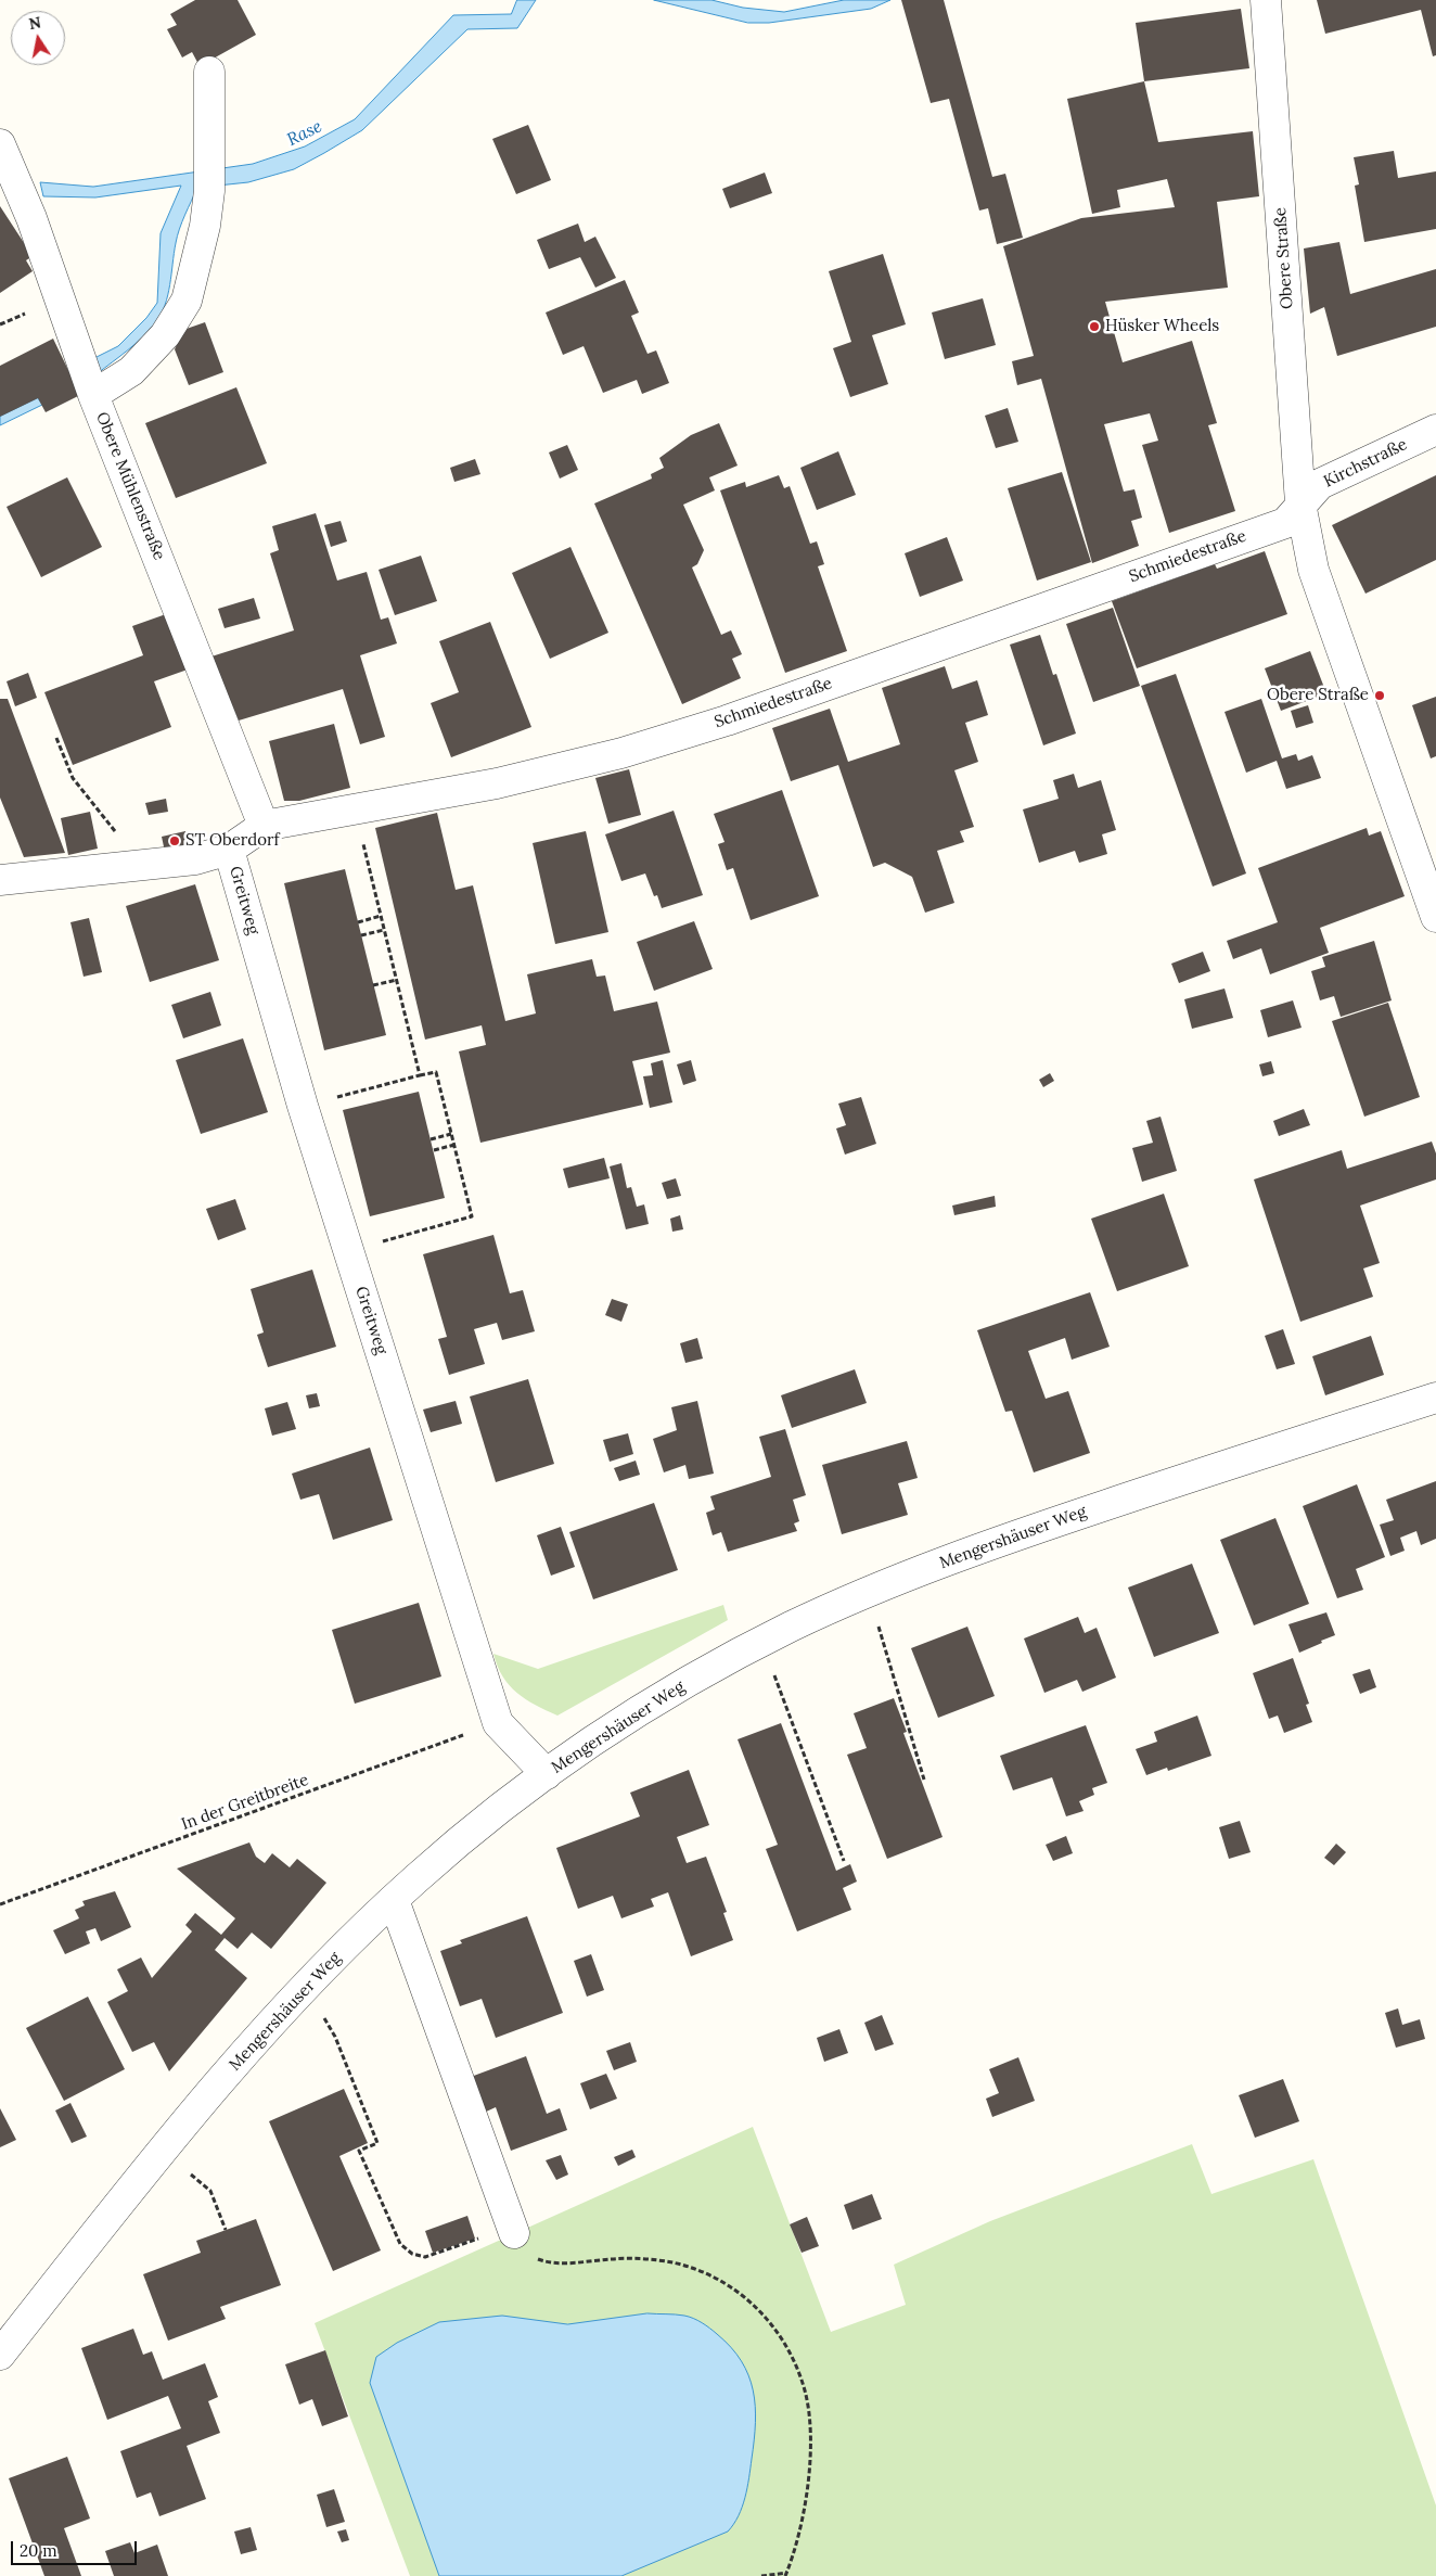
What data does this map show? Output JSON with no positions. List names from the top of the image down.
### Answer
{
  "streets": {
    "street": [
      "Obere Straße",
      "Kirchstraße",
      "Obere Mühlenstraße",
      "Schmiedestraße",
      "Greitweg",
      "Mengershäuser Weg"
    ],
    "path": ["In der Greitbreite"]
  },
  "crossings": [
    ["Obere Straße", "Kirchstraße"],
    ["Obere Straße", "Schmiedestraße"],
    ["Kirchstraße", "Schmiedestraße"],
    ["Obere Mühlenstraße", "Schmiedestraße"],
    ["Schmiedestraße", "Greitweg"],
    ["Greitweg", "Mengershäuser Weg"],
    ["Greitweg", "In der Greitbreite"]
  ],
  "water": ["Rase"],
  "places": ["Hüsker Wheels", "Obere Straße", "ST Oberdorf"],
  "scale_bar": "20 m",
  "north": "top"
}
